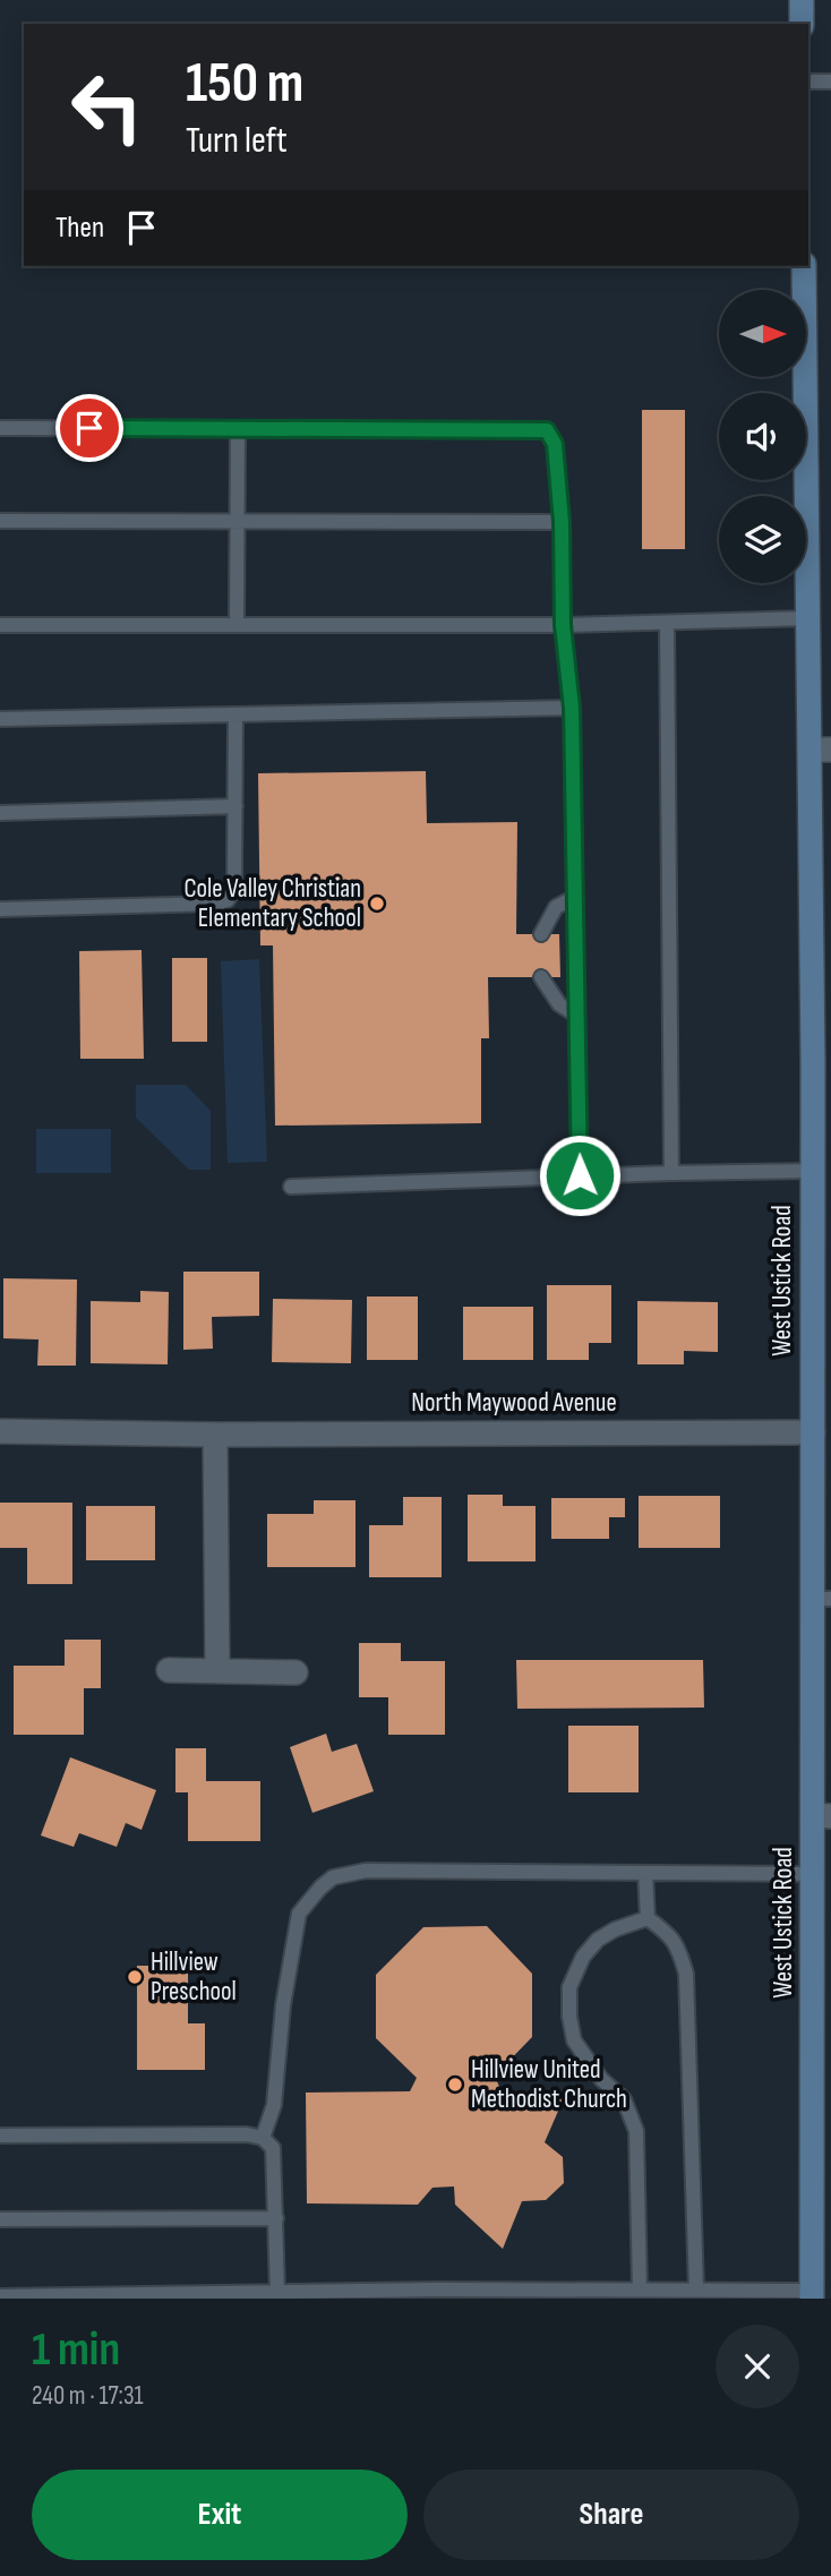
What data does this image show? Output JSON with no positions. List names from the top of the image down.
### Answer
{
  "streets": {
    "main road": ["West Ustick Road"],
    "street": ["North Maywood Avenue"]
  },
  "crossings": [
    ["West Ustick Road", "North Maywood Avenue"]
  ],
  "places": ["Cole Valley Christian Elementary School", "Hillview Preschool", "Hillview United Methodist Church"],
  "north": "right",
  "page": {
    "turn": ["150 m", "Turn left"],
    "then": "Then",
    "heading": ["1 min", "240 m · 17:31"],
    "buttons": ["Exit", "Share"]
  }
}
